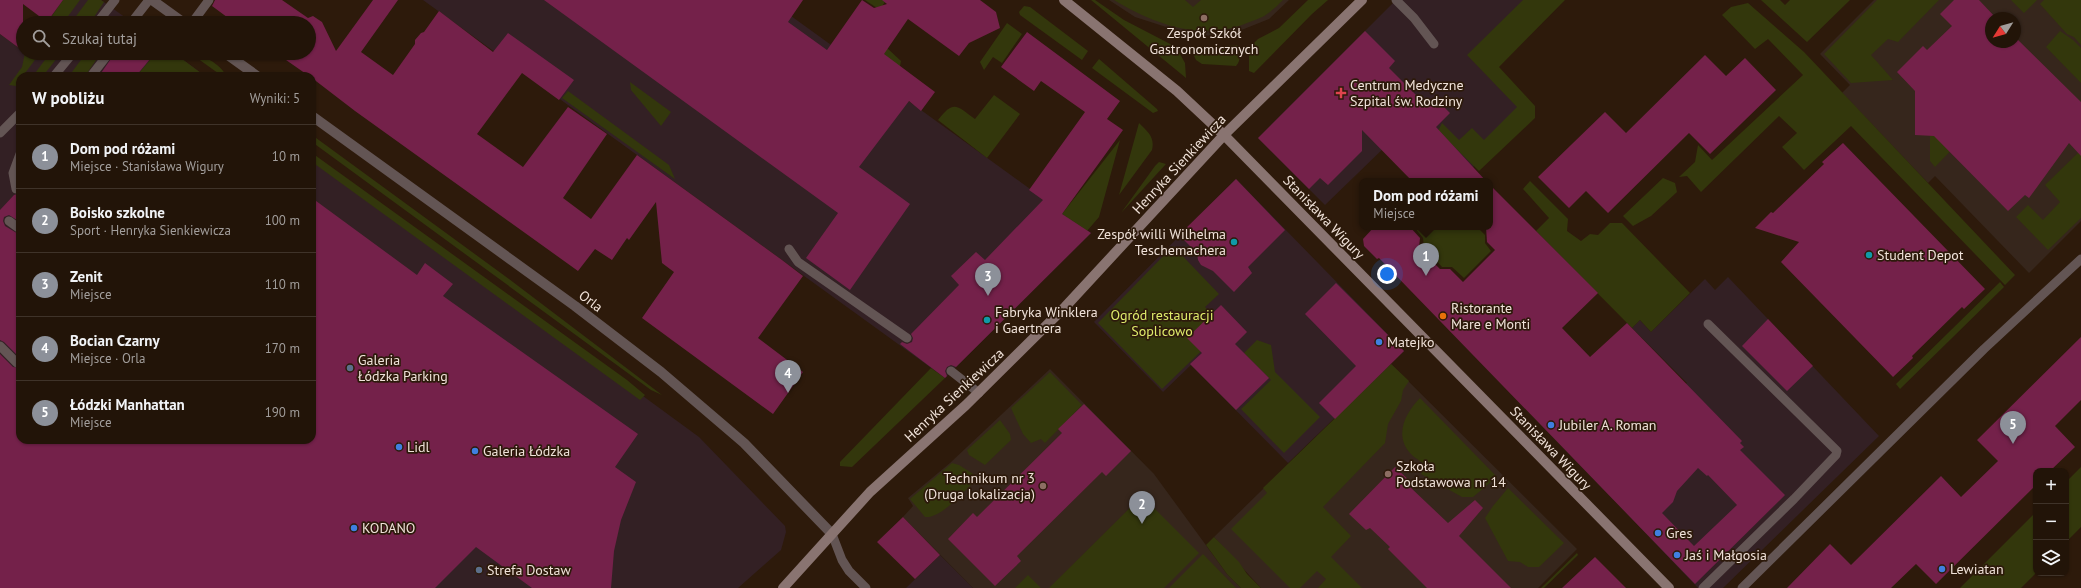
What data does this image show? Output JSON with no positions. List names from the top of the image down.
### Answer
{
  "streets": {
    "street": ["Henryka Sienkiewicza", "Stanisława Wigury", "Orla"]
  },
  "crossings": [
    ["Henryka Sienkiewicza", "Stanisława Wigury"],
    ["Henryka Sienkiewicza", "Orla"]
  ],
  "parks": ["Ogród restauracji Soplicowo"],
  "places": {
    "other": [
      "Zespół Szkół Gastronomicznych",
      "Zespół willi Wilhelma Teschemachera",
      "Student Depot",
      "Ristorante Mare e Monti",
      "Fabryka Winklera i Gaertnera",
      "Matejko",
      "Galeria Łódzka Parking",
      "Jubiler A. Roman",
      "Lidl",
      "Galeria Łódzka",
      "Szkoła Podstawowa nr 14",
      "Technikum nr 3 (Druga lokalizacja)",
      "KODANO",
      "Gres",
      "Jaś i Małgosia",
      "Lewiatan",
      "Strefa Dostaw"
    ],
    "health": ["Centrum Medyczne Szpital św. Rodziny"]
  },
  "north": "bottom left",
  "page": {
    "search": "Szukaj tutaj",
    "heading": ["W pobliżu", "Wyniki: 5"],
    "list": [
      {
        "mark": "1",
        "name": "Dom pod różami",
        "note": "Miejsce · Stanisława Wigury",
        "value": "10 m"
      },
      {
        "mark": "2",
        "name": "Boisko szkolne",
        "note": "Sport · Henryka Sienkiewicza",
        "value": "100 m"
      },
      {
        "mark": "3",
        "name": "Zenit",
        "note": "Miejsce",
        "value": "110 m"
      },
      {
        "mark": "4",
        "name": "Bocian Czarny",
        "note": "Miejsce · Orla",
        "value": "170 m"
      },
      {
        "mark": "5",
        "name": "Łódzki Manhattan",
        "note": "Miejsce",
        "value": "190 m"
      }
    ],
    "popup": ["Dom pod różami", "Miejsce"],
    "pins": [
      "1",
      "3",
      "4",
      "5",
      "2"
    ],
    "map_buttons": ["+", "−"]
  }
}
